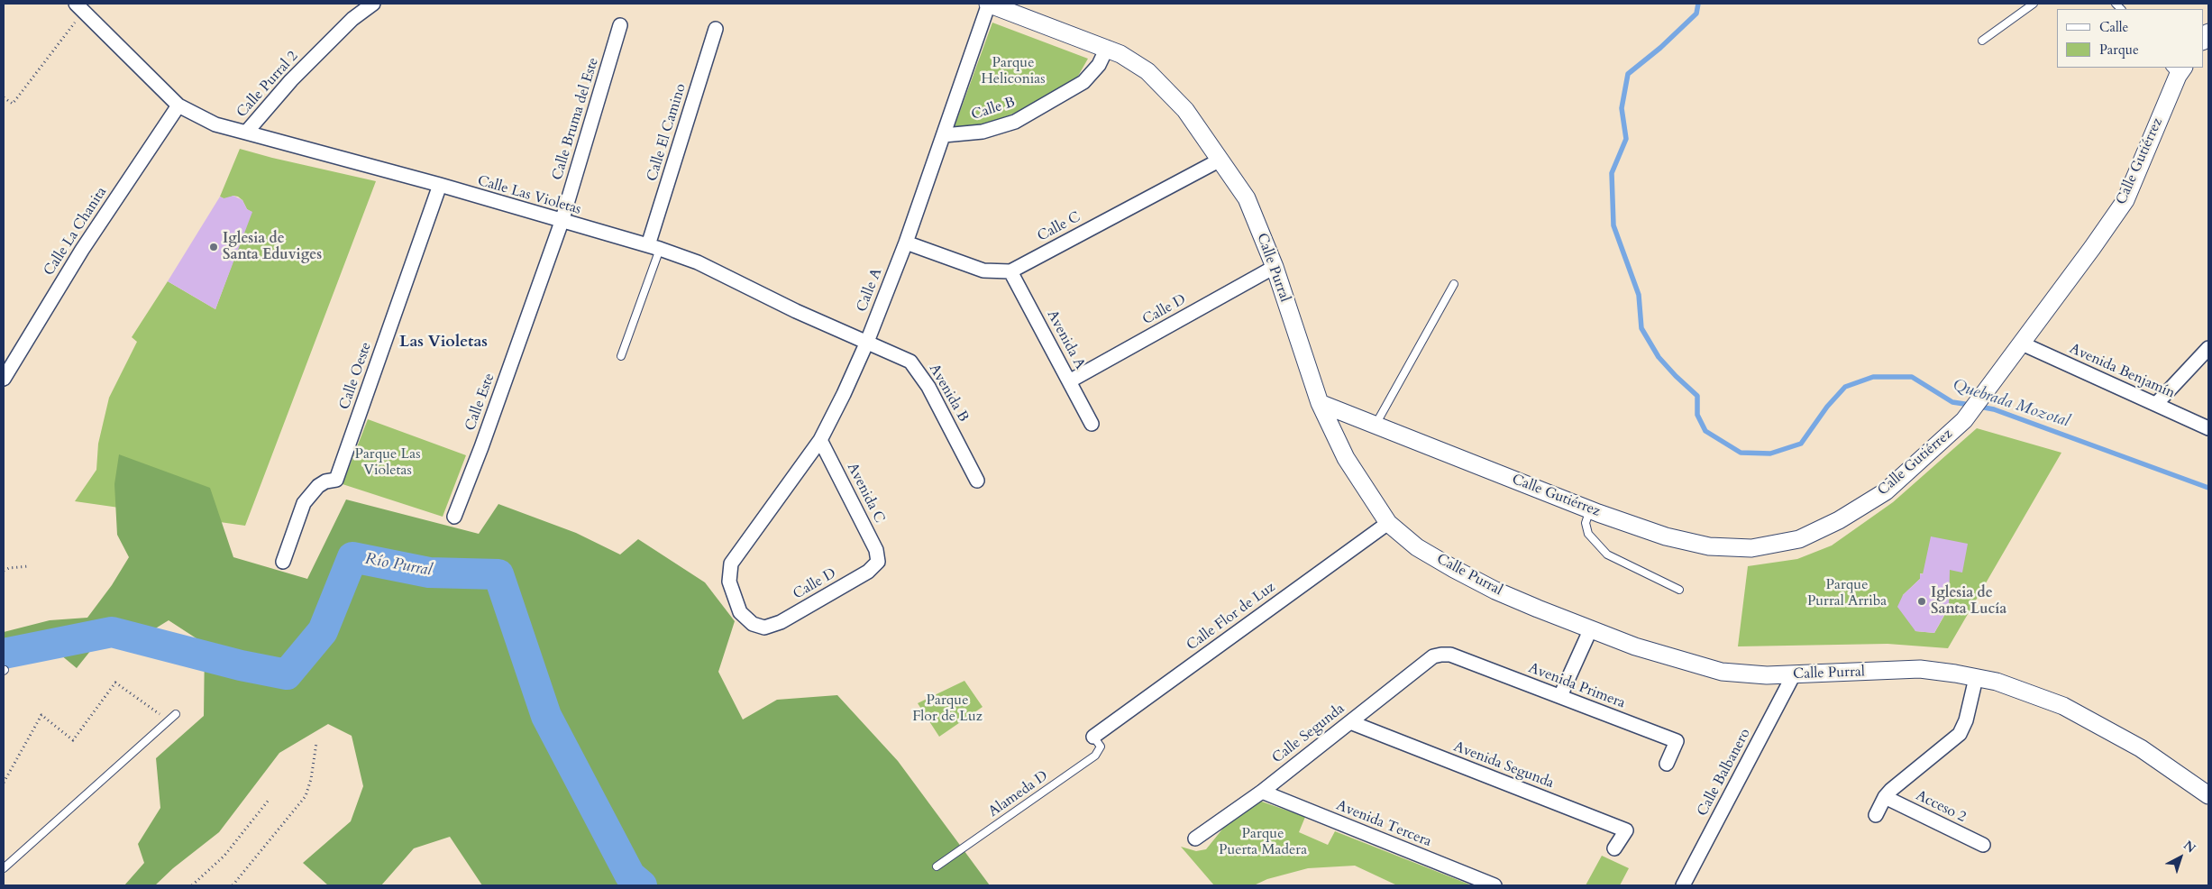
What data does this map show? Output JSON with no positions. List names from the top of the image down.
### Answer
{
  "streets": {
    "street": [
      "Calle Purral 2",
      "Calle B",
      "Calle Bruma del Este",
      "Calle El Camino",
      "Calle Gutiérrez",
      "Calle Las Violetas",
      "Calle C",
      "Calle La Chanita",
      "Calle Purral",
      "Calle A",
      "Calle D",
      "Avenida A",
      "Avenida Benjamín",
      "Calle Oeste",
      "Avenida B",
      "Calle Este",
      "Avenida C",
      "Calle Flor de Luz",
      "Avenida Primera",
      "Calle Segunda",
      "Avenida Segunda",
      "Calle Balbanero",
      "Acceso 2",
      "Avenida Tercera"
    ],
    "lane": ["Alameda D"]
  },
  "crossings": [
    ["Calle Purral 2", "Calle Las Violetas"],
    ["Calle Purral 2", "Calle La Chanita"],
    ["Calle B", "Calle Purral"],
    ["Calle B", "Calle A"],
    ["Calle Bruma del Este", "Calle Las Violetas"],
    ["Calle Bruma del Este", "Calle Este"],
    ["Calle El Camino", "Calle Las Violetas"],
    ["Calle Gutiérrez", "Calle Purral"],
    ["Calle Gutiérrez", "Avenida Benjamín"],
    ["Calle Las Violetas", "Calle Oeste"],
    ["Calle Las Violetas", "Avenida B"],
    ["Calle Las Violetas", "Calle Este"],
    ["Calle C", "Calle Purral"],
    ["Calle C", "Calle A"],
    ["Calle C", "Avenida A"],
    ["Calle Purral", "Calle A"],
    ["Calle Purral", "Calle D"],
    ["Calle Purral", "Calle Flor de Luz"],
    ["Calle Purral", "Calle Balbanero"],
    ["Calle A", "Calle D"],
    ["Calle A", "Avenida B"],
    ["Calle A", "Avenida C"],
    ["Calle D", "Avenida A"],
    ["Calle D", "Avenida C"],
    ["Calle Flor de Luz", "Alameda D"],
    ["Avenida Primera", "Calle Segunda"],
    ["Calle Segunda", "Avenida Segunda"],
    ["Calle Segunda", "Avenida Tercera"]
  ],
  "districts": ["Las Violetas"],
  "water": ["Quebrada Mozotal", "Río Purral"],
  "parks": [
    "Parque Heliconias",
    "Parque Las Violetas",
    "Parque Purral Arriba",
    "Parque Flor de Luz",
    "Parque Puerta Madera"
  ],
  "places": ["Iglesia de Santa Eduviges", "Iglesia de Santa Lucía"],
  "legend": ["Calle", "Parque"],
  "north": "top right"
}
